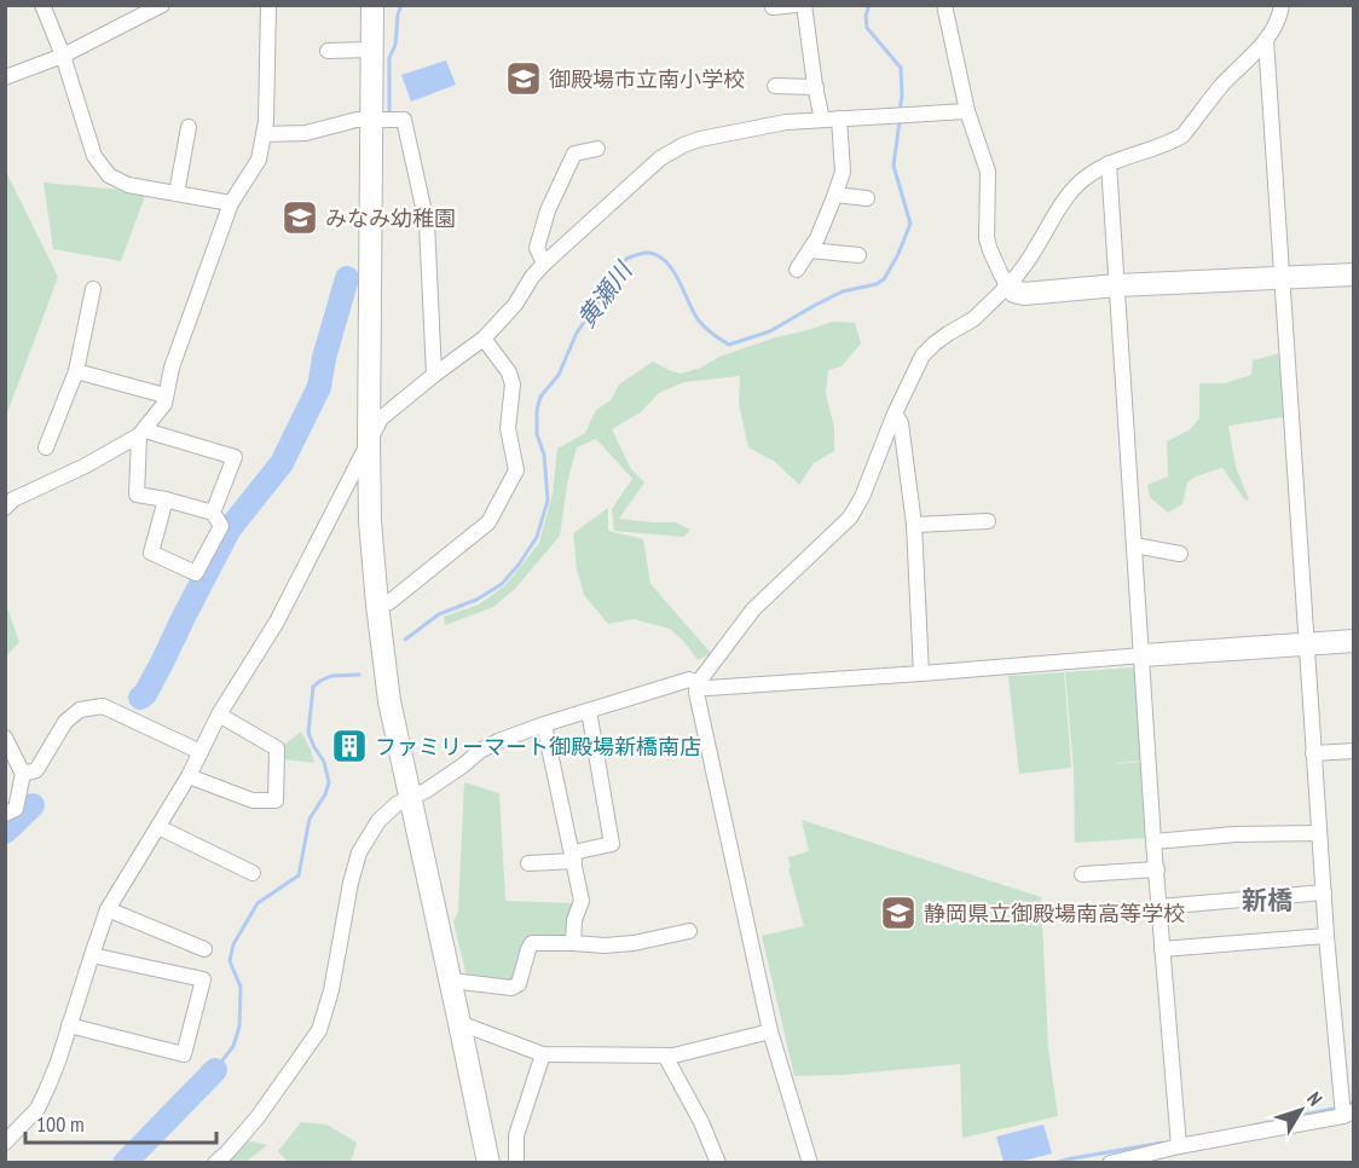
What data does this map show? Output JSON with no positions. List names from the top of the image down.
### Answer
{
  "districts": ["新橋"],
  "water": ["黄瀬川"],
  "places": {
    "school or university": ["御殿場市立南小学校", "みなみ幼稚園", "静岡県立御殿場南高等学校"],
    "building": ["ファミリーマート御殿場新橋南店"]
  },
  "scale_bar": "100 m",
  "north": "top right"
}
